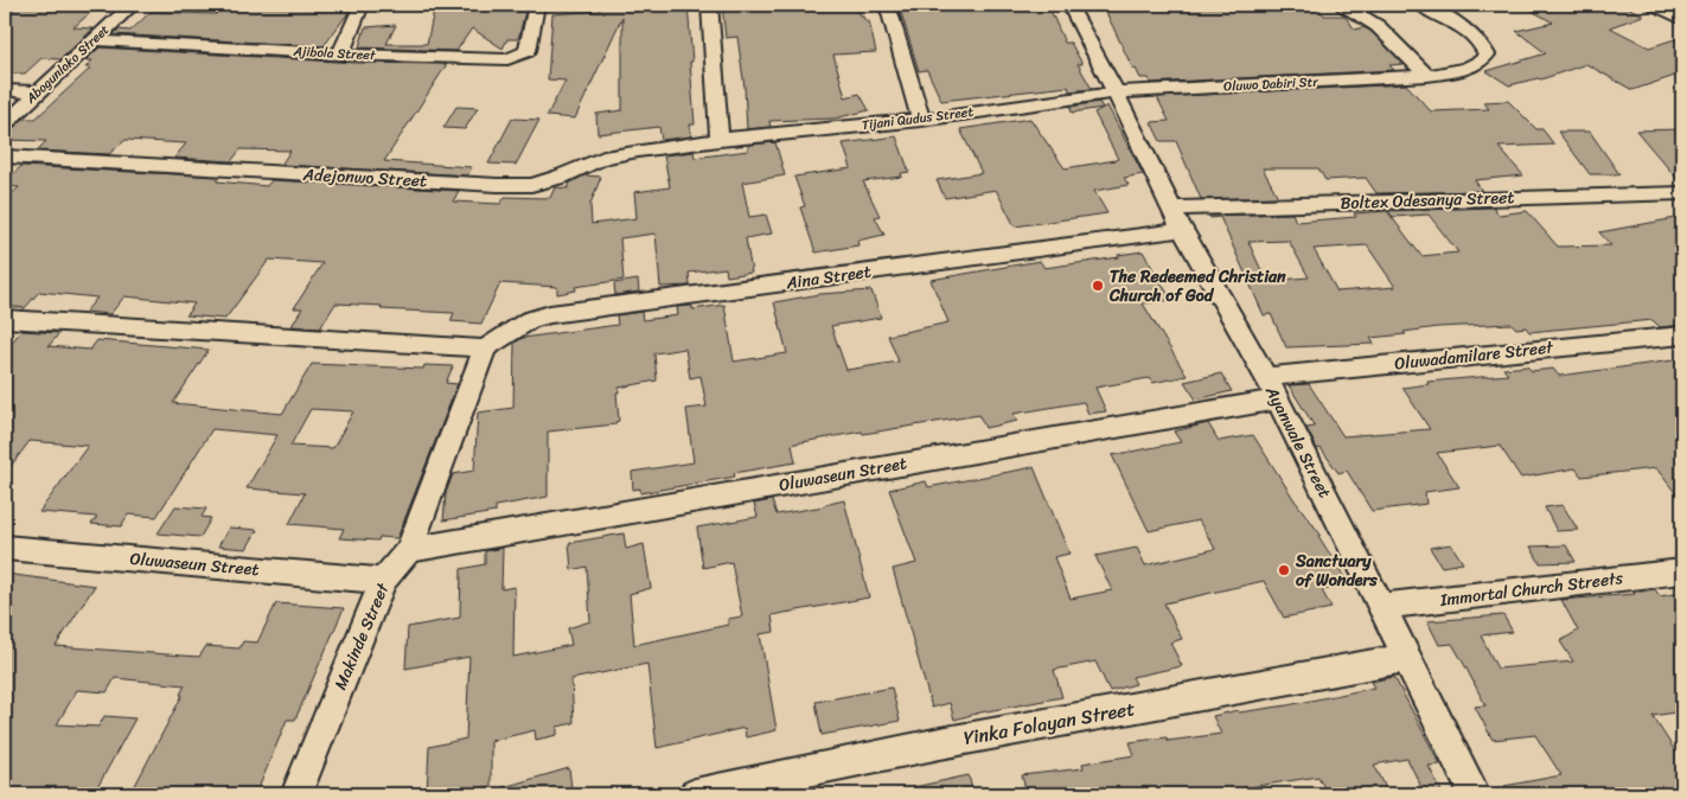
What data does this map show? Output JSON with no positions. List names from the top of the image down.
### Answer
{
  "streets": {
    "street": [
      "Ajibola Street",
      "Abogunloko Street",
      "Oluwo Dabiri Str",
      "Tijani Qudus Street",
      "Adejonwo Street",
      "Boltex Odesanya Street",
      "Aina Street",
      "Oluwadamilare Street",
      "Ayanwale Street",
      "Oluwaseun Street",
      "Immortal Church Streets",
      "Makinde Street",
      "Yinka Folayan Street"
    ]
  },
  "crossings": [
    ["Ajibola Street", "Abogunloko Street"],
    ["Oluwo Dabiri Str", "Tijani Qudus Street"],
    ["Oluwo Dabiri Str", "Ayanwale Street"],
    ["Tijani Qudus Street", "Adejonwo Street"],
    ["Tijani Qudus Street", "Ayanwale Street"],
    ["Boltex Odesanya Street", "Aina Street"],
    ["Boltex Odesanya Street", "Ayanwale Street"],
    ["Aina Street", "Ayanwale Street"],
    ["Aina Street", "Makinde Street"],
    ["Oluwadamilare Street", "Ayanwale Street"],
    ["Ayanwale Street", "Oluwaseun Street"],
    ["Ayanwale Street", "Immortal Church Streets"],
    ["Ayanwale Street", "Yinka Folayan Street"],
    ["Oluwaseun Street", "Makinde Street"]
  ],
  "places": ["The Redeemed Christian Church of God", "Sanctuary of Wonders"]
}
